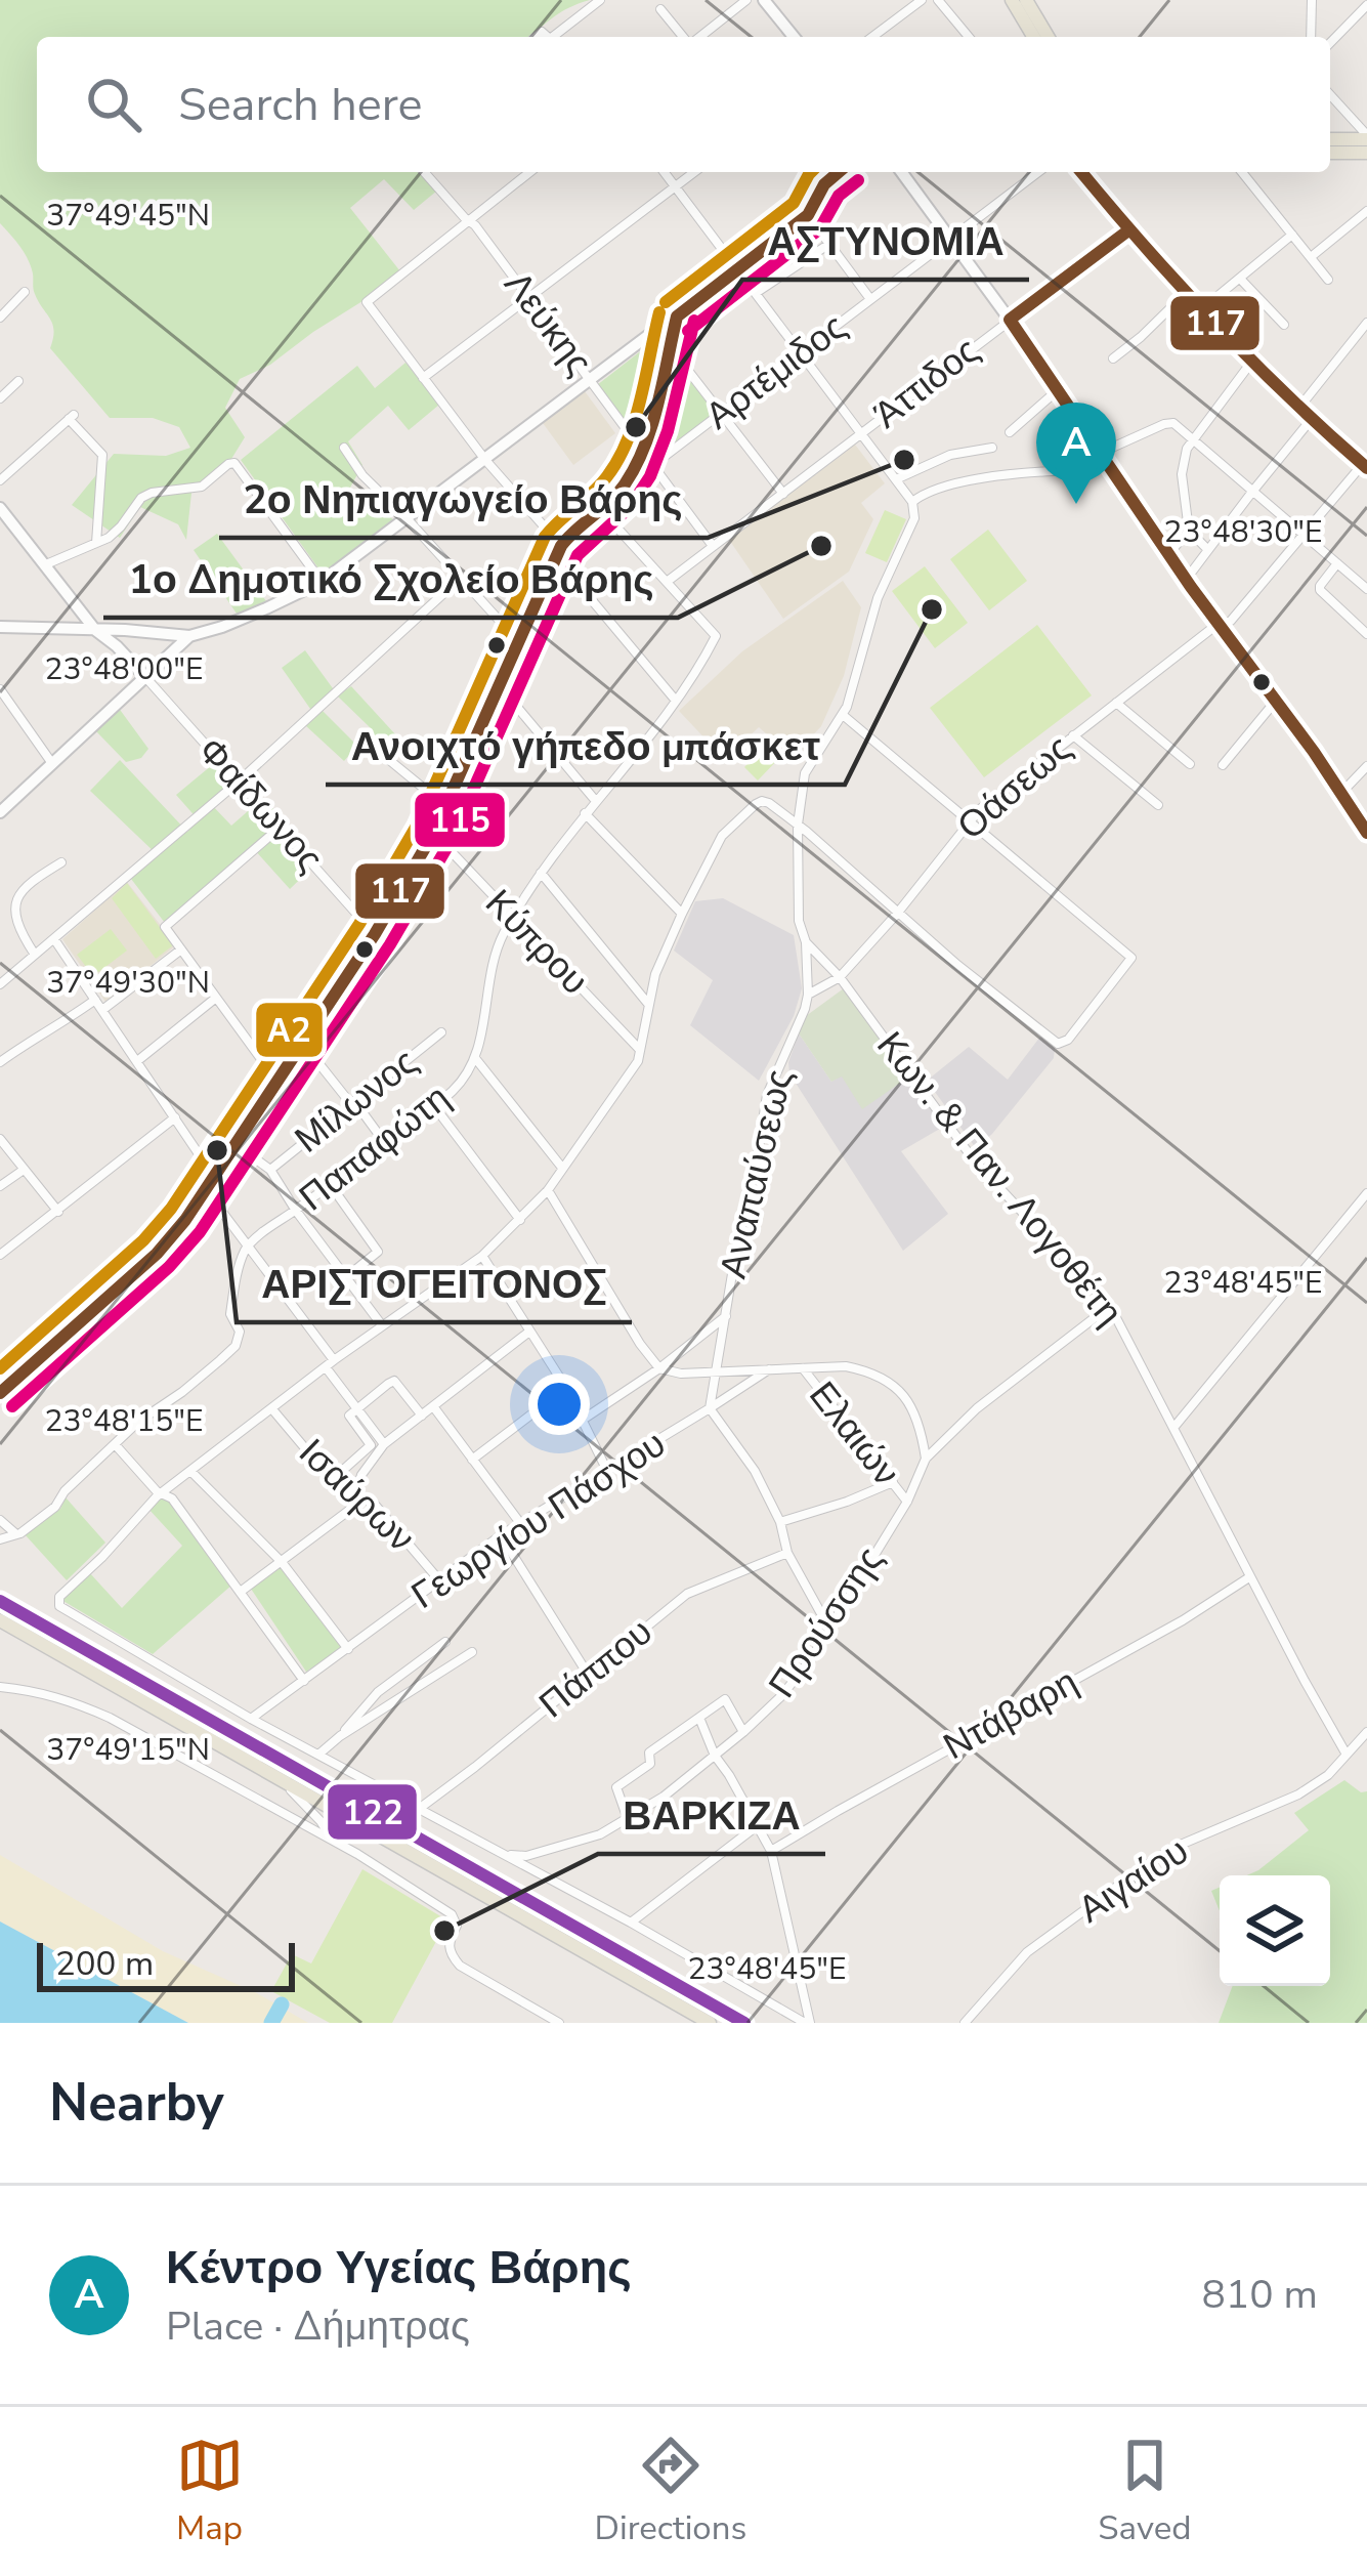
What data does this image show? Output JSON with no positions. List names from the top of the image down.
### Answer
{
  "streets": {
    "street": [
      "Λεύκης",
      "Αρτέμιδος",
      "Άττιδος",
      "Οάσεως",
      "Φαίδωνος",
      "Κύπρου",
      "Μίλωνος",
      "Παπαφώτη",
      "Αναπαύσεως",
      "Κων. & Παν. Λογοθέτη",
      "Ελαιών",
      "Ισαύρων",
      "Γεωργίου Πάσχου",
      "Προύσσης",
      "Πάππου",
      "Ντάβαρη",
      "Αιγαίου"
    ]
  },
  "crossings": [
    ["Λεύκης", "Αρτέμιδος"],
    ["Λεύκης", "Άττιδος"],
    ["Άττιδος", "Παπαφώτη"],
    ["Οάσεως", "Κων. & Παν. Λογοθέτη"],
    ["Κύπρου", "Παπαφώτη"],
    ["Αναπαύσεως", "Κων. & Παν. Λογοθέτη"],
    ["Αναπαύσεως", "Γεωργίου Πάσχου"],
    ["Κων. & Παν. Λογοθέτη", "Ντάβαρη"],
    ["Κων. & Παν. Λογοθέτη", "Αιγαίου"],
    ["Ελαιών", "Προύσσης"],
    ["Ισαύρων", "Γεωργίου Πάσχου"]
  ],
  "places": [
    "ΑΣΤΥΝΟΜΙΑ",
    "2ο Νηπιαγωγείο Βάρης",
    "1ο Δημοτικό Σχολείο Βάρης",
    "Ανοιχτό γήπεδο μπάσκετ",
    "ΑΡΙΣΤΟΓΕΙΤΟΝΟΣ",
    "ΒΑΡΚΙΖΑ"
  ],
  "lines": [
    "transit line 117",
    "transit line Α2",
    "transit line 115",
    "transit line 122"
  ],
  "scale_bar": "200 m",
  "page": {
    "search": "Search here",
    "pins": "A",
    "scale": "200 m",
    "heading": "Nearby",
    "list": [
      {
        "mark": "A",
        "name": "Κέντρο Υγείας Βάρης",
        "note": "Place · Δήμητρας",
        "value": "810 m"
      }
    ],
    "nav": ["Map", "Directions", "Saved"]
  },
  "coordinates": [
    "37°49'45\"N",
    "23°48'30\"E",
    "23°48'00\"E",
    "37°49'30\"N",
    "23°48'45\"E",
    "23°48'15\"E",
    "37°49'15\"N"
  ]
}
